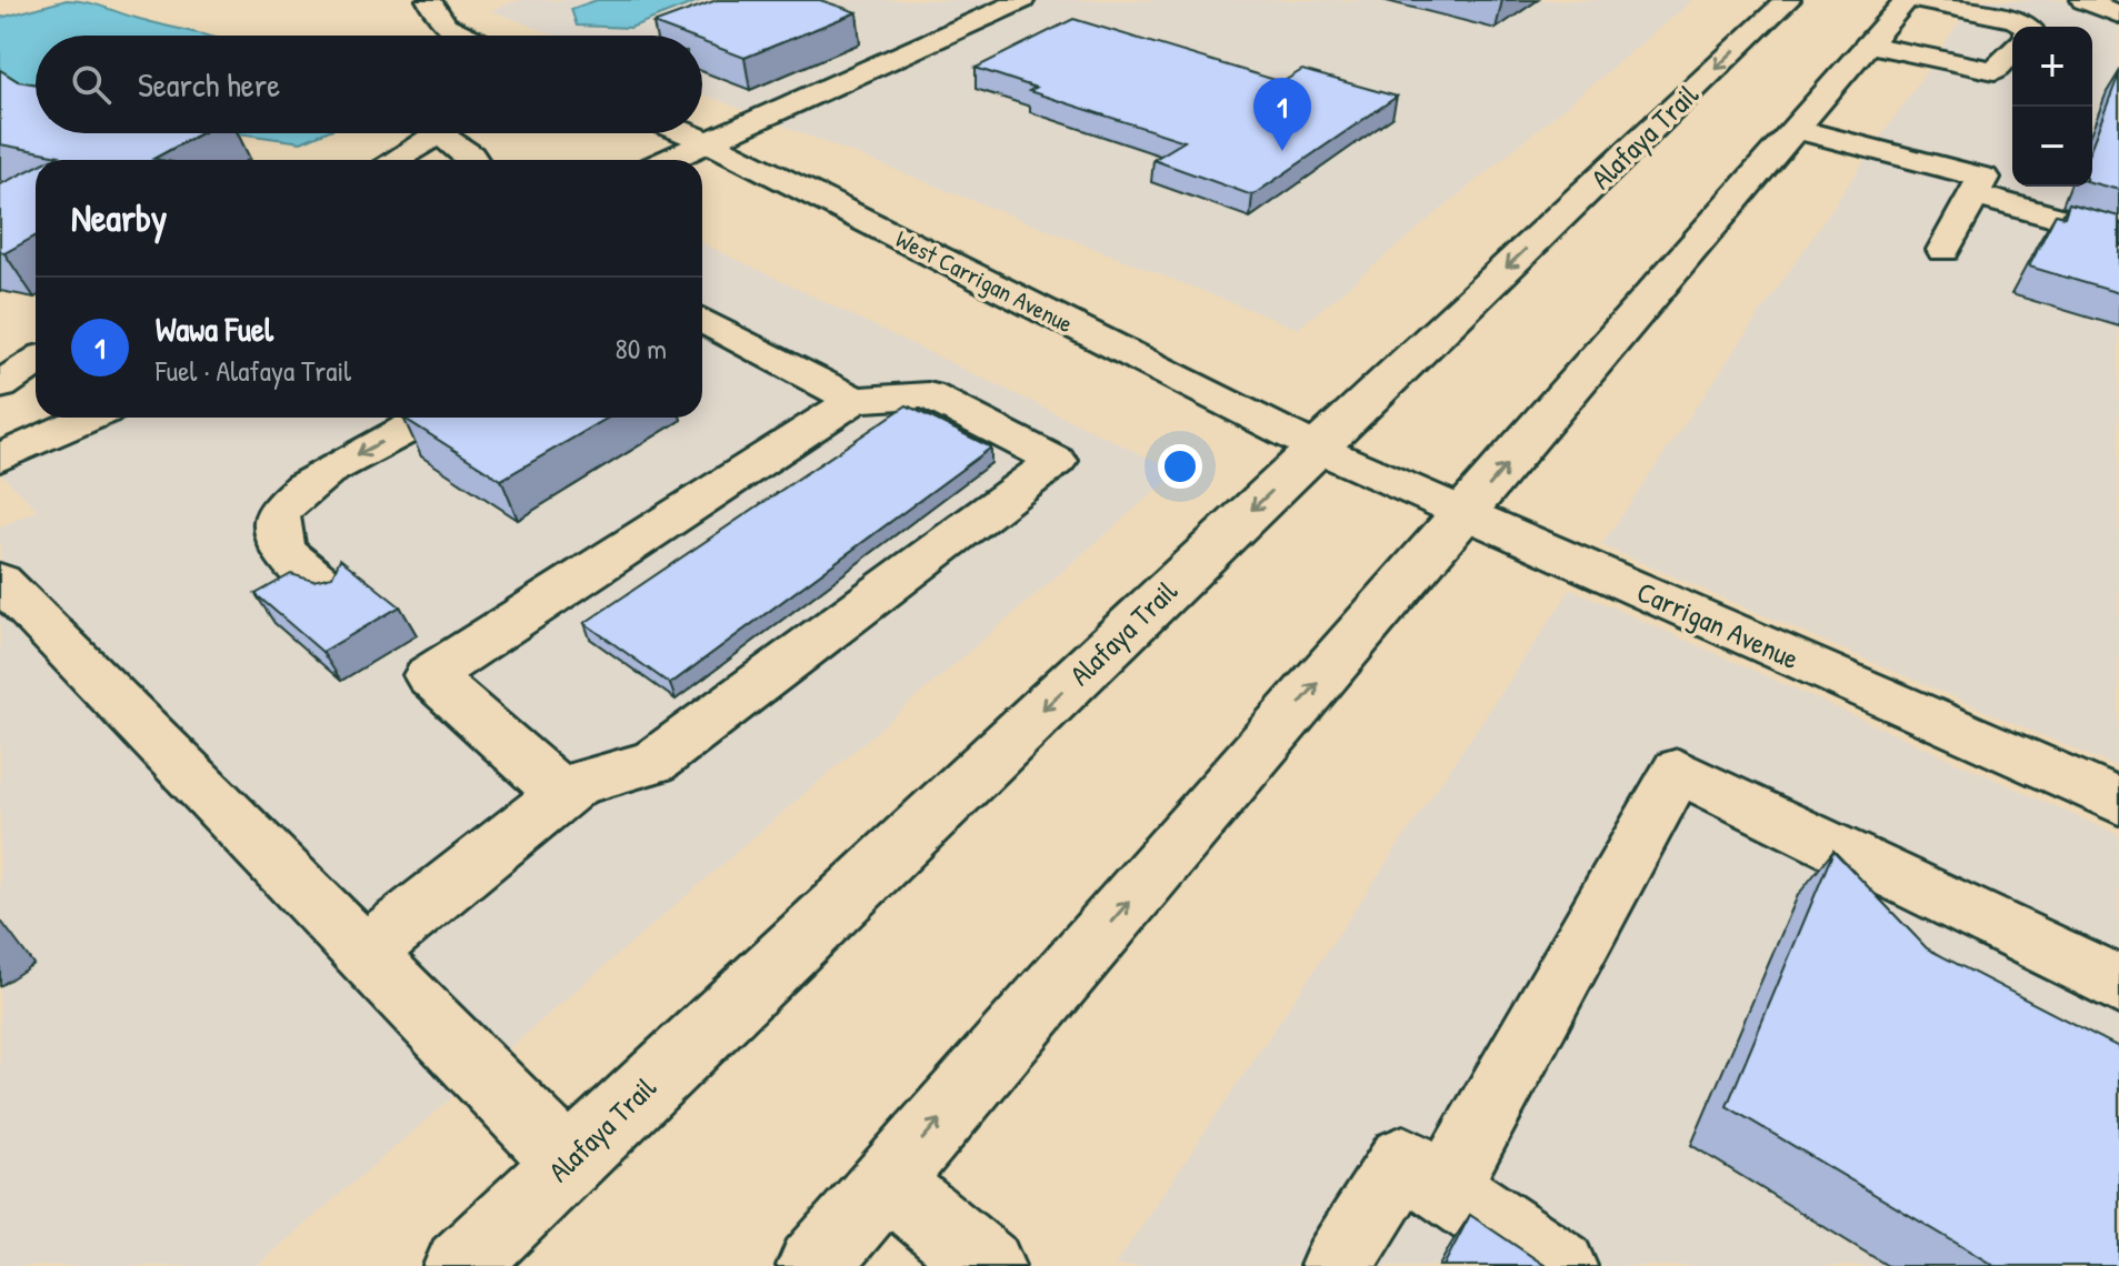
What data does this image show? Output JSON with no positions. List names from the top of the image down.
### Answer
{
  "streets": {
    "main road": ["Alafaya Trail", "West Carrigan Avenue", "Carrigan Avenue"]
  },
  "crossings": [
    ["Alafaya Trail", "West Carrigan Avenue"],
    ["Alafaya Trail", "Carrigan Avenue"],
    ["West Carrigan Avenue", "Carrigan Avenue"]
  ],
  "page": {
    "map_buttons": ["+", "−"],
    "search": "Search here",
    "pins": "1",
    "heading": "Nearby",
    "list": [
      {
        "mark": "1",
        "name": "Wawa Fuel",
        "note": "Fuel · Alafaya Trail",
        "value": "80 m"
      }
    ]
  }
}
